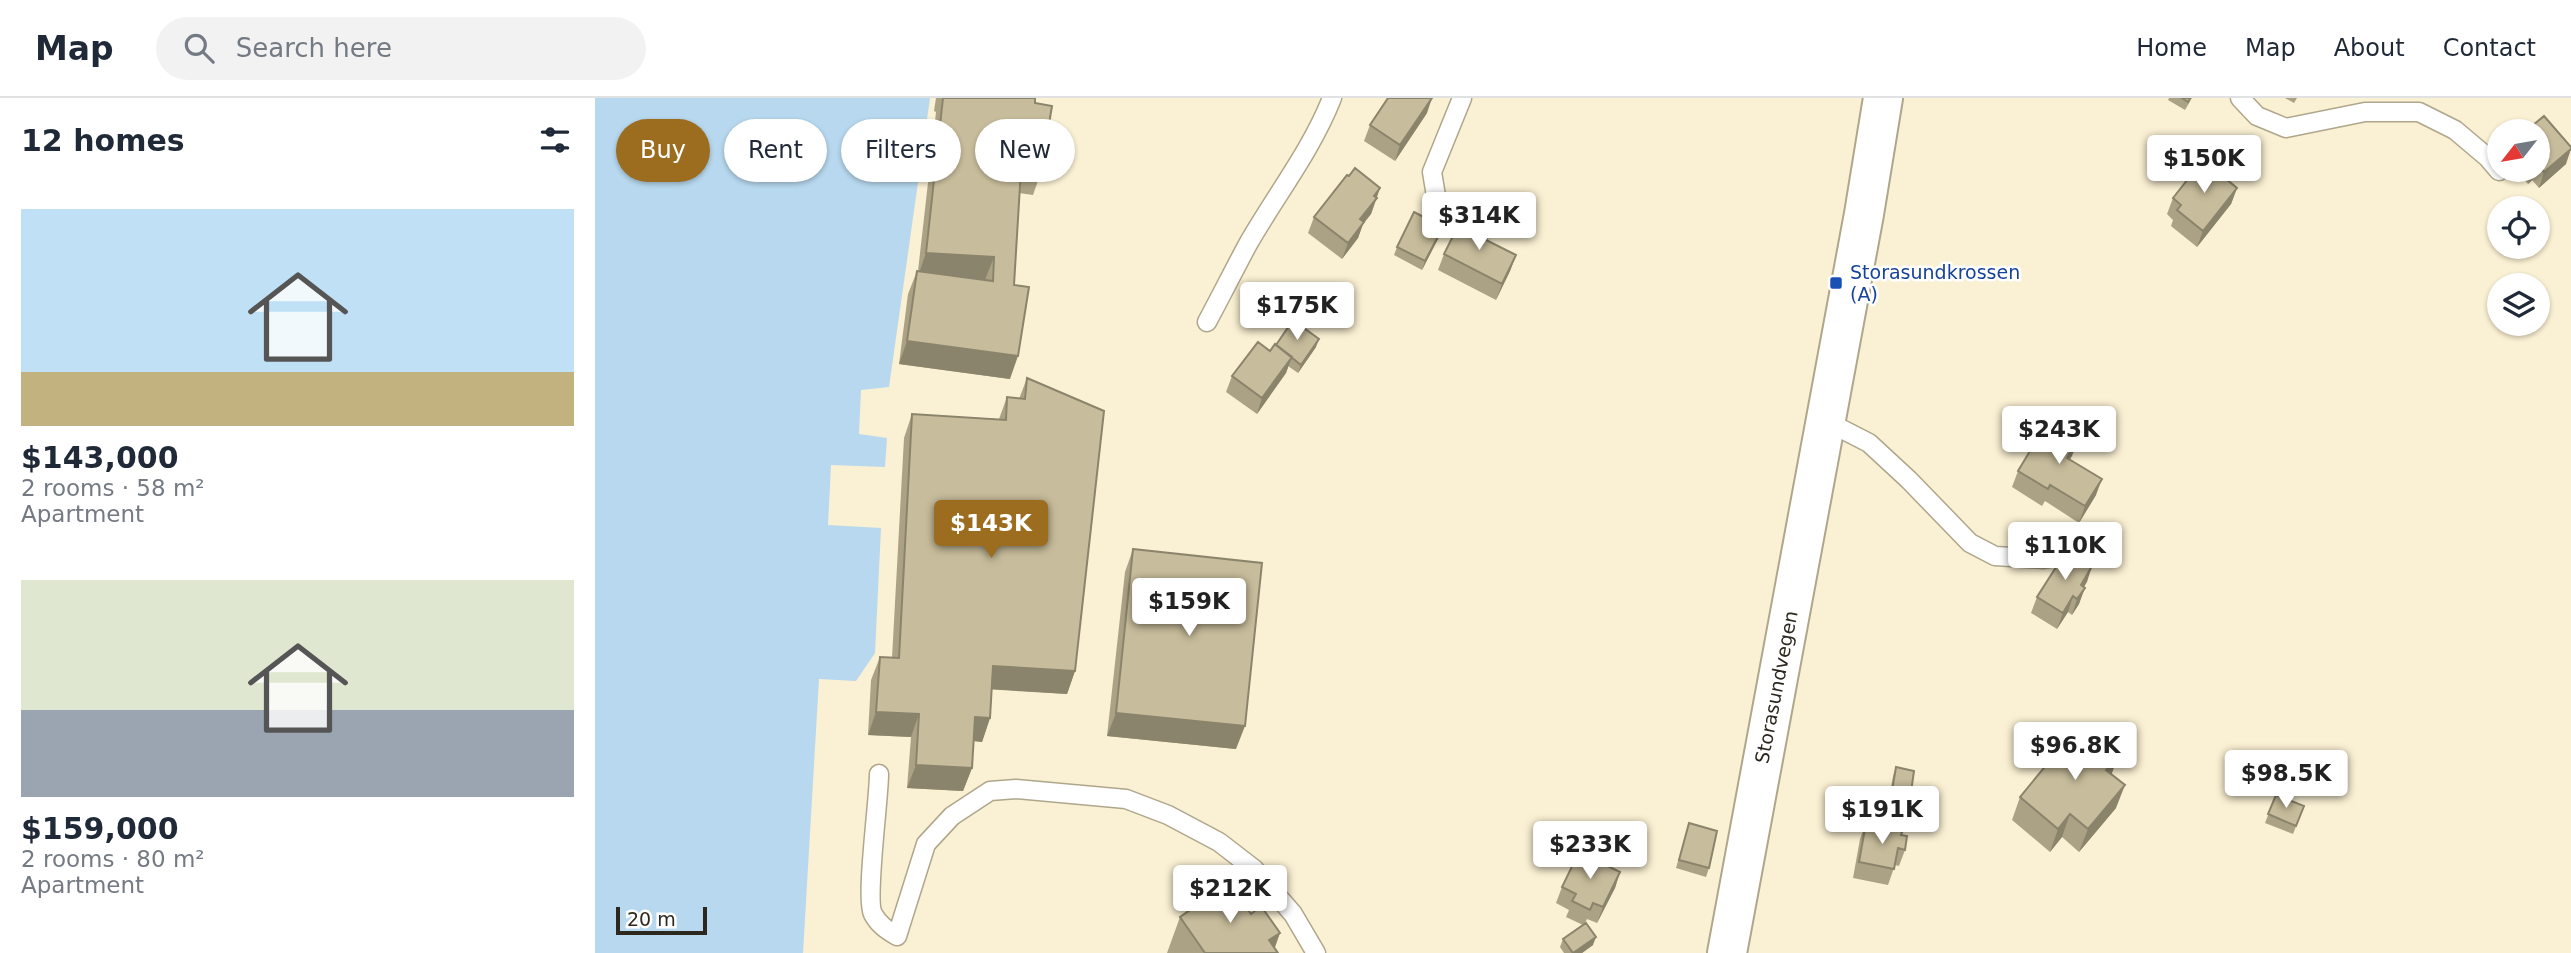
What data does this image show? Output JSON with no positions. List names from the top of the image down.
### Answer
{
  "streets": {
    "main road": ["Storasundvegen"]
  },
  "places": {
    "transit": ["Storasundkrossen (A)"]
  },
  "scale_bar": "20 m",
  "north": "bottom left",
  "page": {
    "header": "Map",
    "search": "Search here",
    "nav": [
      "Home",
      "Map",
      "About",
      "Contact"
    ],
    "heading": "12 homes",
    "chip": [
      "Buy",
      "Rent",
      "Filters",
      "New"
    ],
    "price": [
      "$150K",
      "$314K",
      "$175K",
      "$243K",
      "$143K",
      "$110K",
      "$159K",
      "$96.8K",
      "$98.5K",
      "$191K",
      "$233K",
      "$212K"
    ],
    "list": [
      {
        "name": "$143,000",
        "note": "2 rooms · 58 m² · Apartment"
      },
      {
        "name": "$159,000",
        "note": "2 rooms · 80 m² · Apartment"
      }
    ],
    "scale": "20 m"
  }
}
